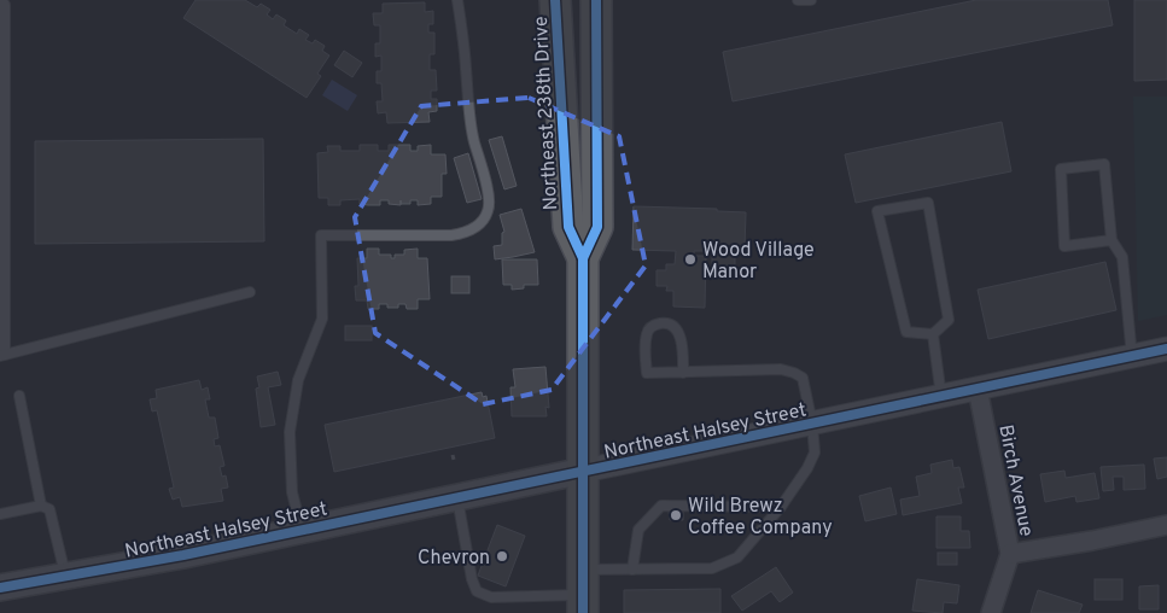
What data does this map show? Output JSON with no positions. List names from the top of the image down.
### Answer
{
  "streets": {
    "highway": ["Northeast 238th Drive"],
    "main road": ["Northeast Halsey Street"],
    "street": ["Birch Avenue"]
  },
  "crossings": [
    ["Northeast 238th Drive", "Northeast Halsey Street"],
    ["Northeast Halsey Street", "Birch Avenue"]
  ],
  "places": ["Wood Village Manor", "Wild Brewz Coffee Company", "Chevron"]
}
